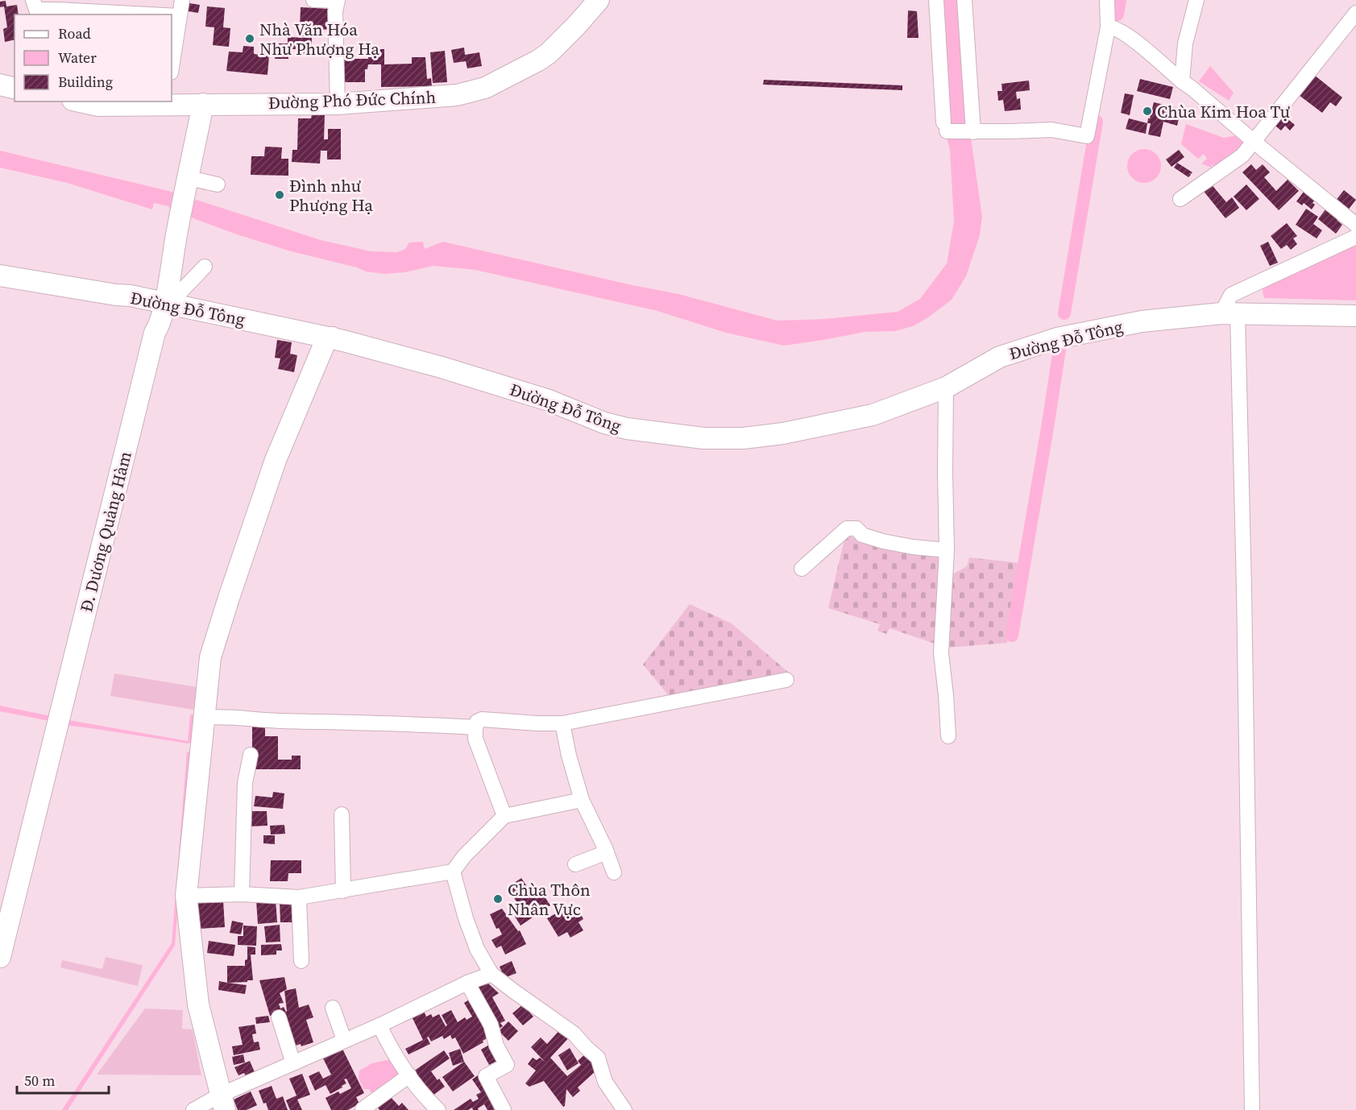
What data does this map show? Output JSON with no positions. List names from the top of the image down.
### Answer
{
  "streets": {
    "main road": ["Đường Phó Đức Chính", "Đường Đỗ Tông", "Đ. Dương Quảng Hàm"]
  },
  "crossings": [
    ["Đường Phó Đức Chính", "Đ. Dương Quảng Hàm"],
    ["Đường Đỗ Tông", "Đ. Dương Quảng Hàm"]
  ],
  "places": [
    "Nhà Văn Hóa Như Phượng Hạ",
    "Chùa Kim Hoa Tự",
    "Đình như Phượng Hạ",
    "Chùa Thôn Nhân Vực"
  ],
  "legend": ["Road", "Water", "Building"],
  "scale_bar": "50 m"
}
